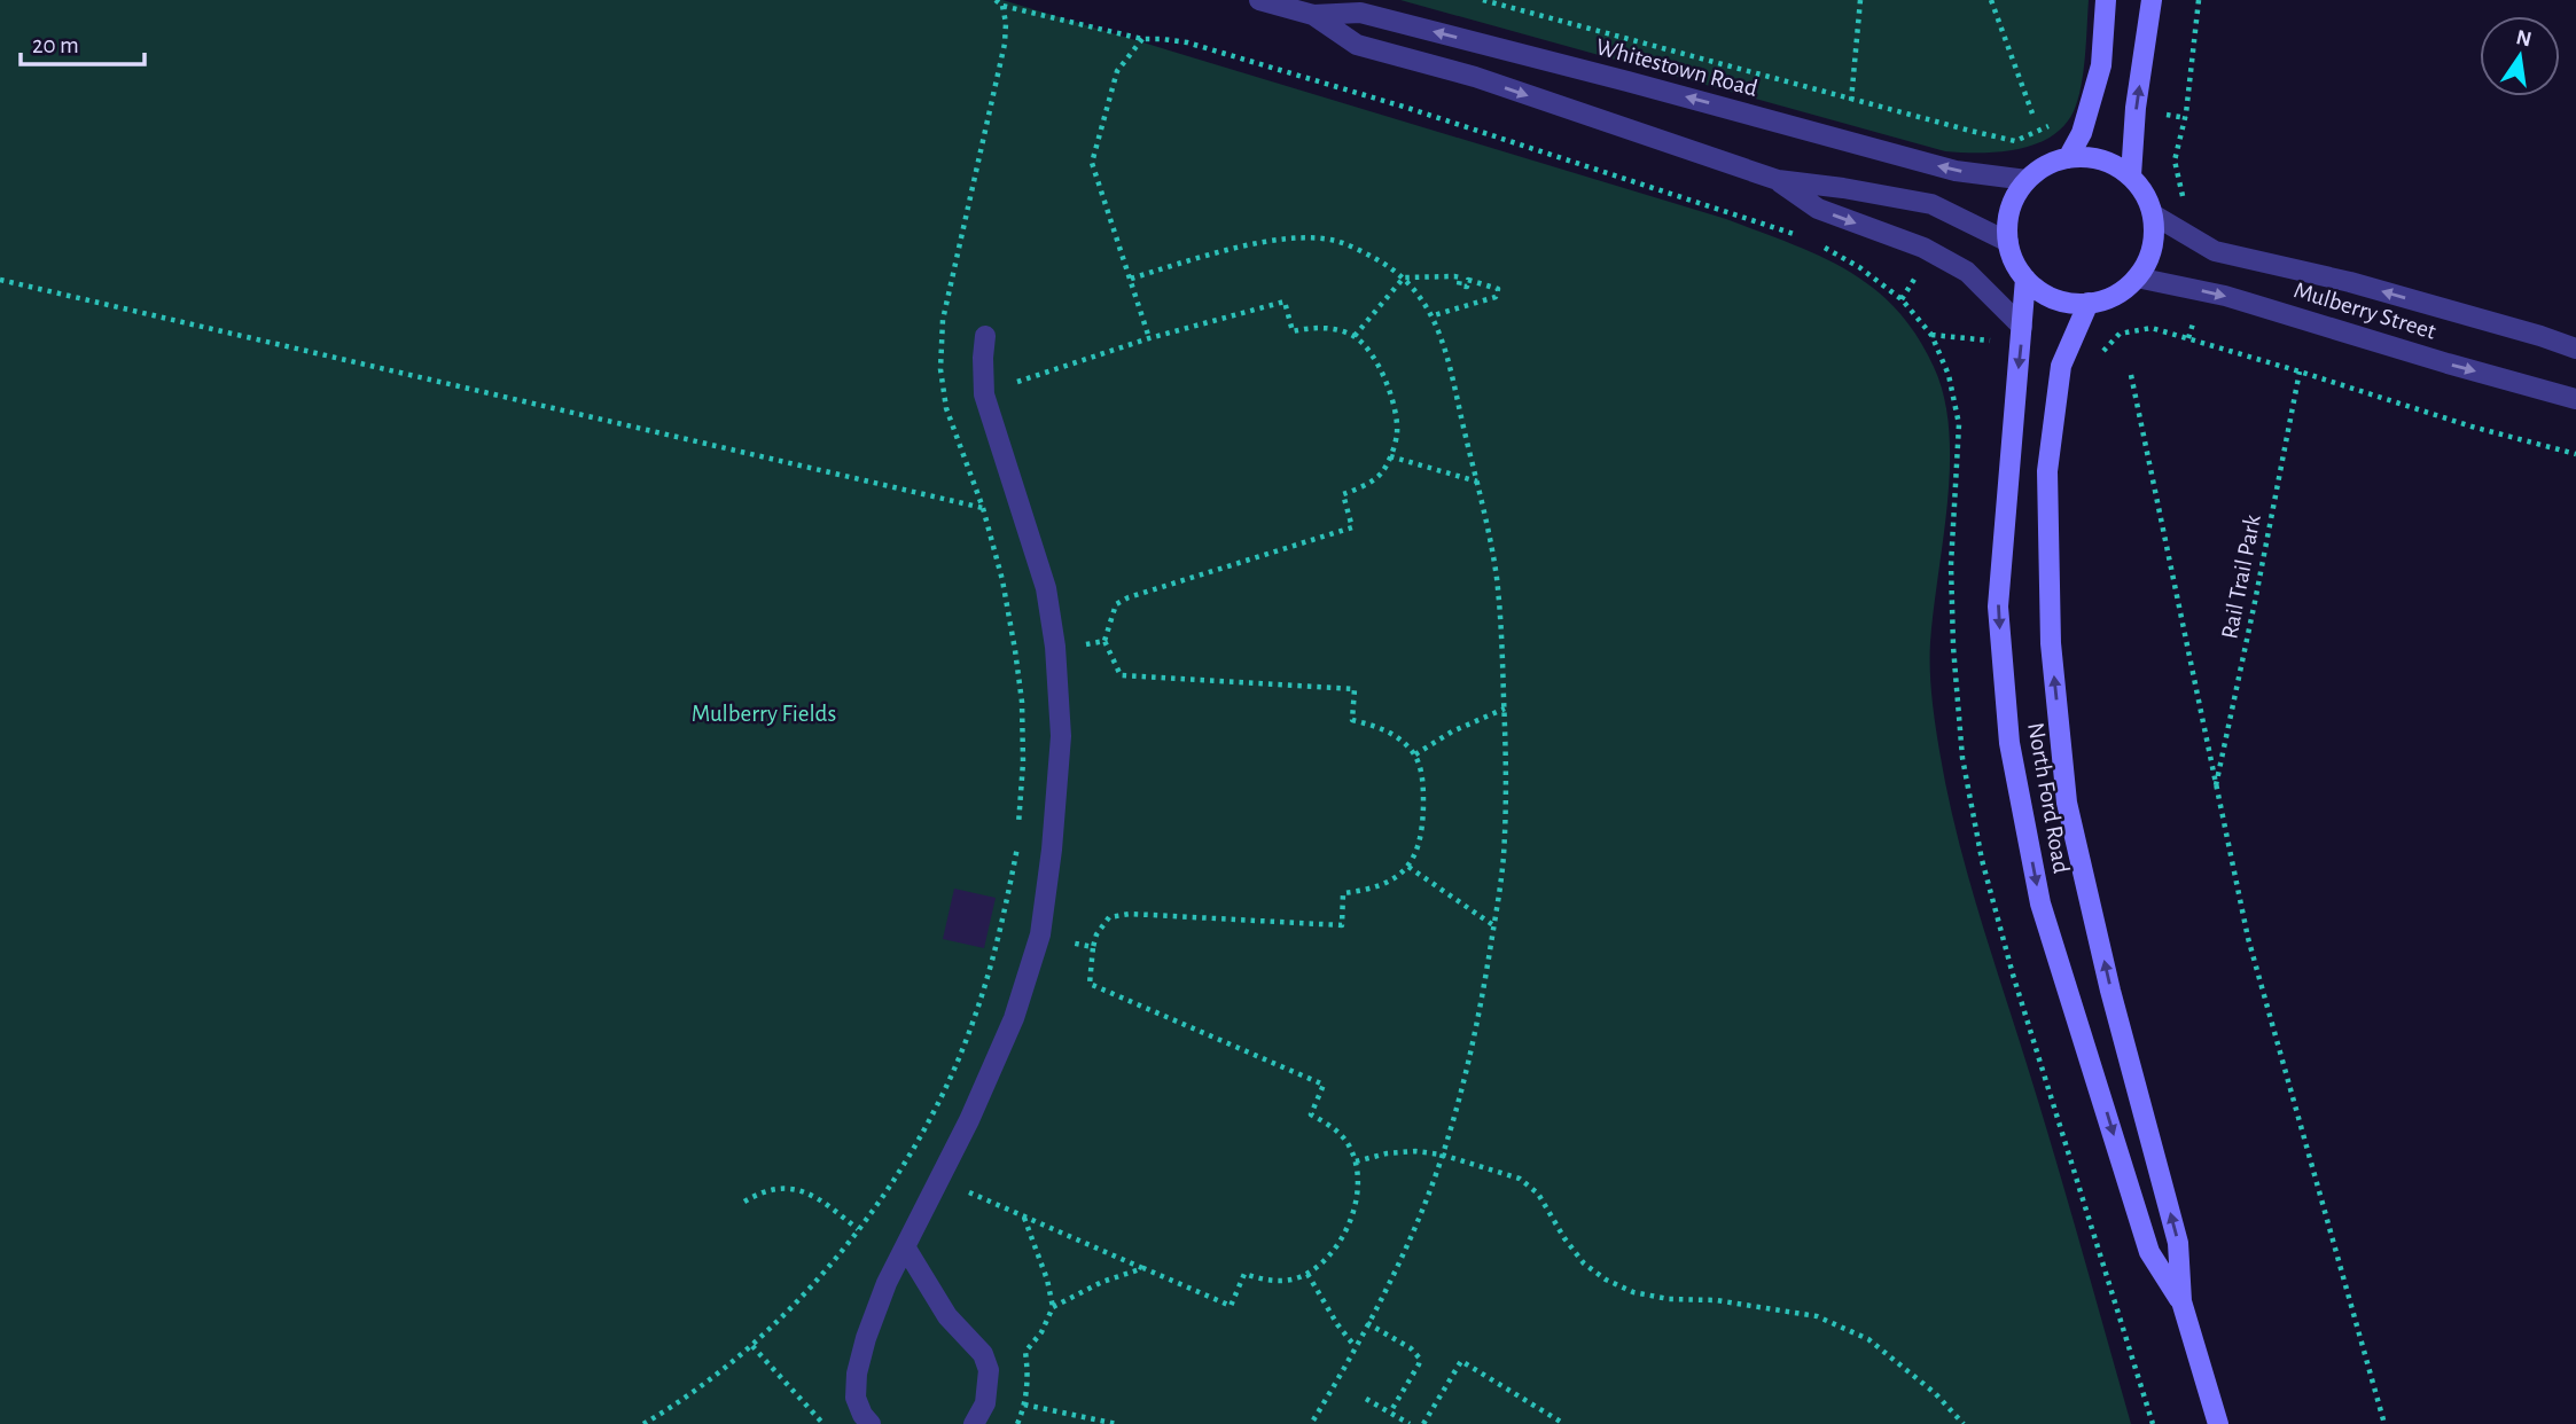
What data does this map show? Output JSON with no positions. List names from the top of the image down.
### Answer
{
  "streets": {
    "main road": ["North Ford Road"],
    "street": ["Whitestown Road", "Mulberry Street"],
    "path": ["Rail Trail Park"]
  },
  "crossings": [
    ["Whitestown Road", "Mulberry Street"],
    ["Whitestown Road", "North Ford Road"],
    ["Mulberry Street", "North Ford Road"]
  ],
  "parks": ["Mulberry Fields"],
  "scale_bar": "20 m",
  "north": "top"
}
